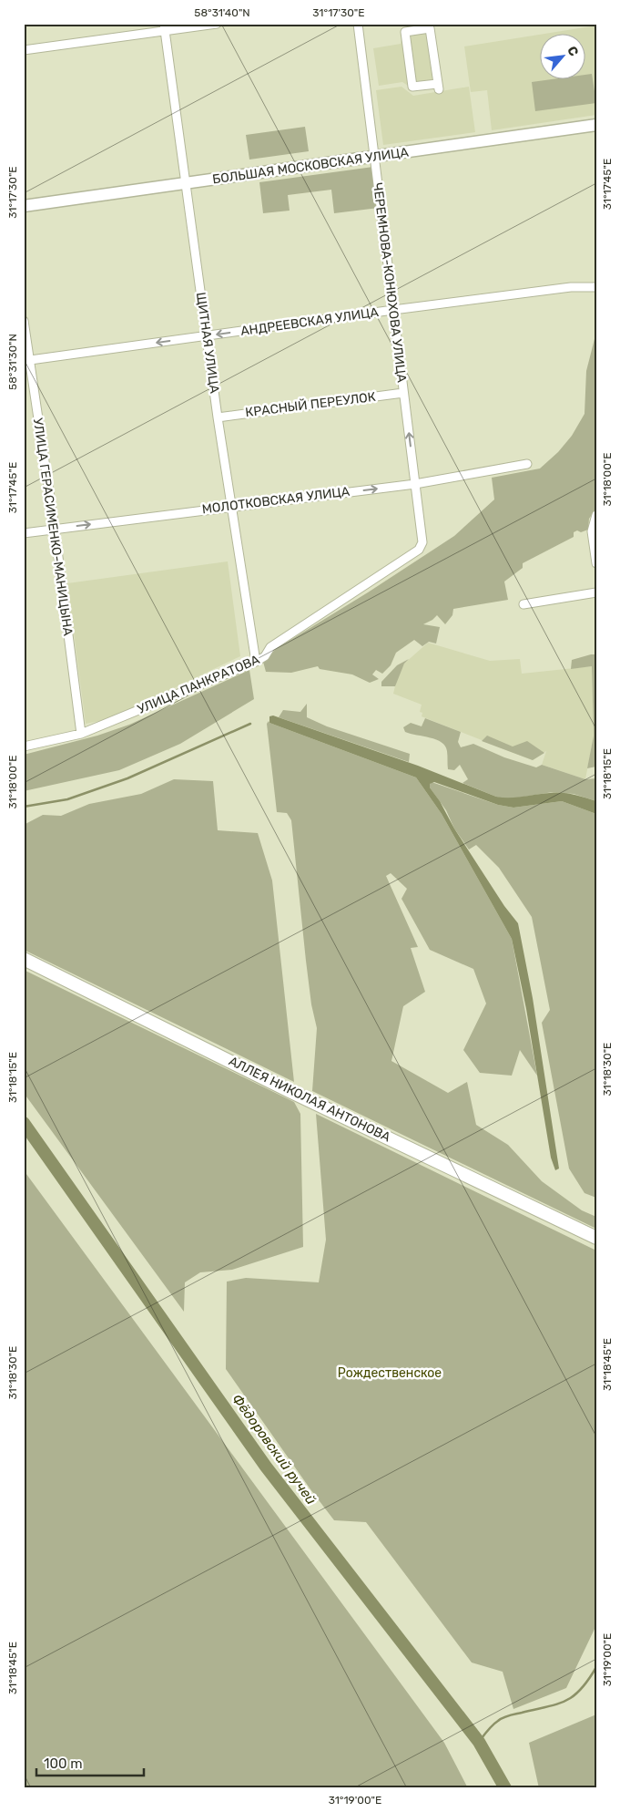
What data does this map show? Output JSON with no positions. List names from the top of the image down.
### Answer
{
  "streets": {
    "main road": ["БОЛЬШАЯ МОСКОВСКАЯ УЛИЦА", "АЛЛЕЯ НИКОЛАЯ АНТОНОВА"],
    "street": [
      "ЧЕРЕМНОВА-КОНЮХОВА УЛИЦА",
      "АНДРЕЕВСКАЯ УЛИЦА",
      "ЩИТНАЯ УЛИЦА",
      "КРАСНЫЙ ПЕРЕУЛОК",
      "МОЛОТКОВСКАЯ УЛИЦА",
      "УЛИЦА ГЕРАСИМЕНКО-МАНИЦЫНА",
      "УЛИЦА ПАНКРАТОВА"
    ]
  },
  "crossings": [
    ["БОЛЬШАЯ МОСКОВСКАЯ УЛИЦА", "ЧЕРЕМНОВА-КОНЮХОВА УЛИЦА"],
    ["БОЛЬШАЯ МОСКОВСКАЯ УЛИЦА", "ЩИТНАЯ УЛИЦА"],
    ["ЧЕРЕМНОВА-КОНЮХОВА УЛИЦА", "АНДРЕЕВСКАЯ УЛИЦА"],
    ["ЧЕРЕМНОВА-КОНЮХОВА УЛИЦА", "КРАСНЫЙ ПЕРЕУЛОК"],
    ["ЧЕРЕМНОВА-КОНЮХОВА УЛИЦА", "МОЛОТКОВСКАЯ УЛИЦА"],
    ["ЧЕРЕМНОВА-КОНЮХОВА УЛИЦА", "УЛИЦА ПАНКРАТОВА"],
    ["АНДРЕЕВСКАЯ УЛИЦА", "ЩИТНАЯ УЛИЦА"],
    ["АНДРЕЕВСКАЯ УЛИЦА", "УЛИЦА ГЕРАСИМЕНКО-МАНИЦЫНА"],
    ["ЩИТНАЯ УЛИЦА", "КРАСНЫЙ ПЕРЕУЛОК"],
    ["ЩИТНАЯ УЛИЦА", "МОЛОТКОВСКАЯ УЛИЦА"],
    ["ЩИТНАЯ УЛИЦА", "УЛИЦА ПАНКРАТОВА"],
    ["МОЛОТКОВСКАЯ УЛИЦА", "УЛИЦА ГЕРАСИМЕНКО-МАНИЦЫНА"],
    ["УЛИЦА ГЕРАСИМЕНКО-МАНИЦЫНА", "УЛИЦА ПАНКРАТОВА"]
  ],
  "one_way": ["АНДРЕЕВСКАЯ УЛИЦА", "МОЛОТКОВСКАЯ УЛИЦА"],
  "water": ["Фёдоровский ручей"],
  "parks": ["Рождественское"],
  "scale_bar": "100 m",
  "north": "top right",
  "coordinates": [
    "58°31'40\"N",
    "31°17'30\"E",
    "31°17'45\"E",
    "58°31'30\"N",
    "31°18'00\"E",
    "31°18'15\"E",
    "31°18'30\"E",
    "31°18'45\"E",
    "31°19'00\"E"
  ]
}
